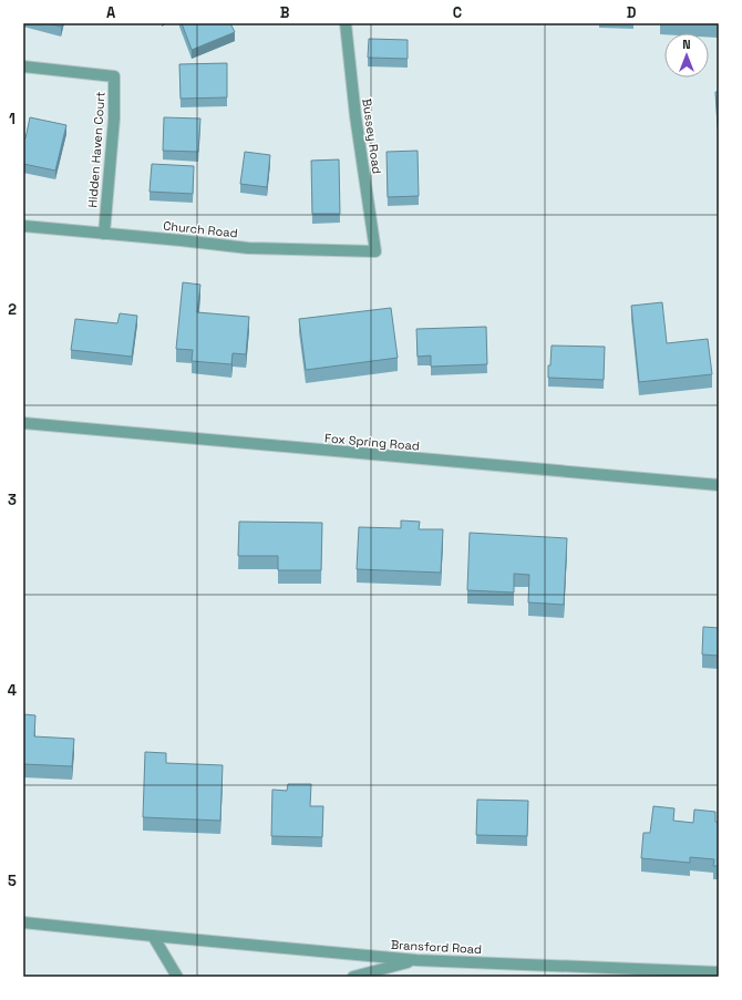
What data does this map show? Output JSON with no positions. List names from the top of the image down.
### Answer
{
  "streets": {
    "street": [
      "Bussey Road",
      "Hidden Haven Court",
      "Church Road",
      "Fox Spring Road",
      "Bransford Road"
    ]
  },
  "crossings": [
    ["Bussey Road", "Church Road"],
    ["Hidden Haven Court", "Church Road"]
  ],
  "north": "top",
  "grid": {
    "columns": [
      "A",
      "B",
      "C",
      "D"
    ],
    "rows": [
      "1",
      "2",
      "3",
      "4",
      "5"
    ]
  }
}
